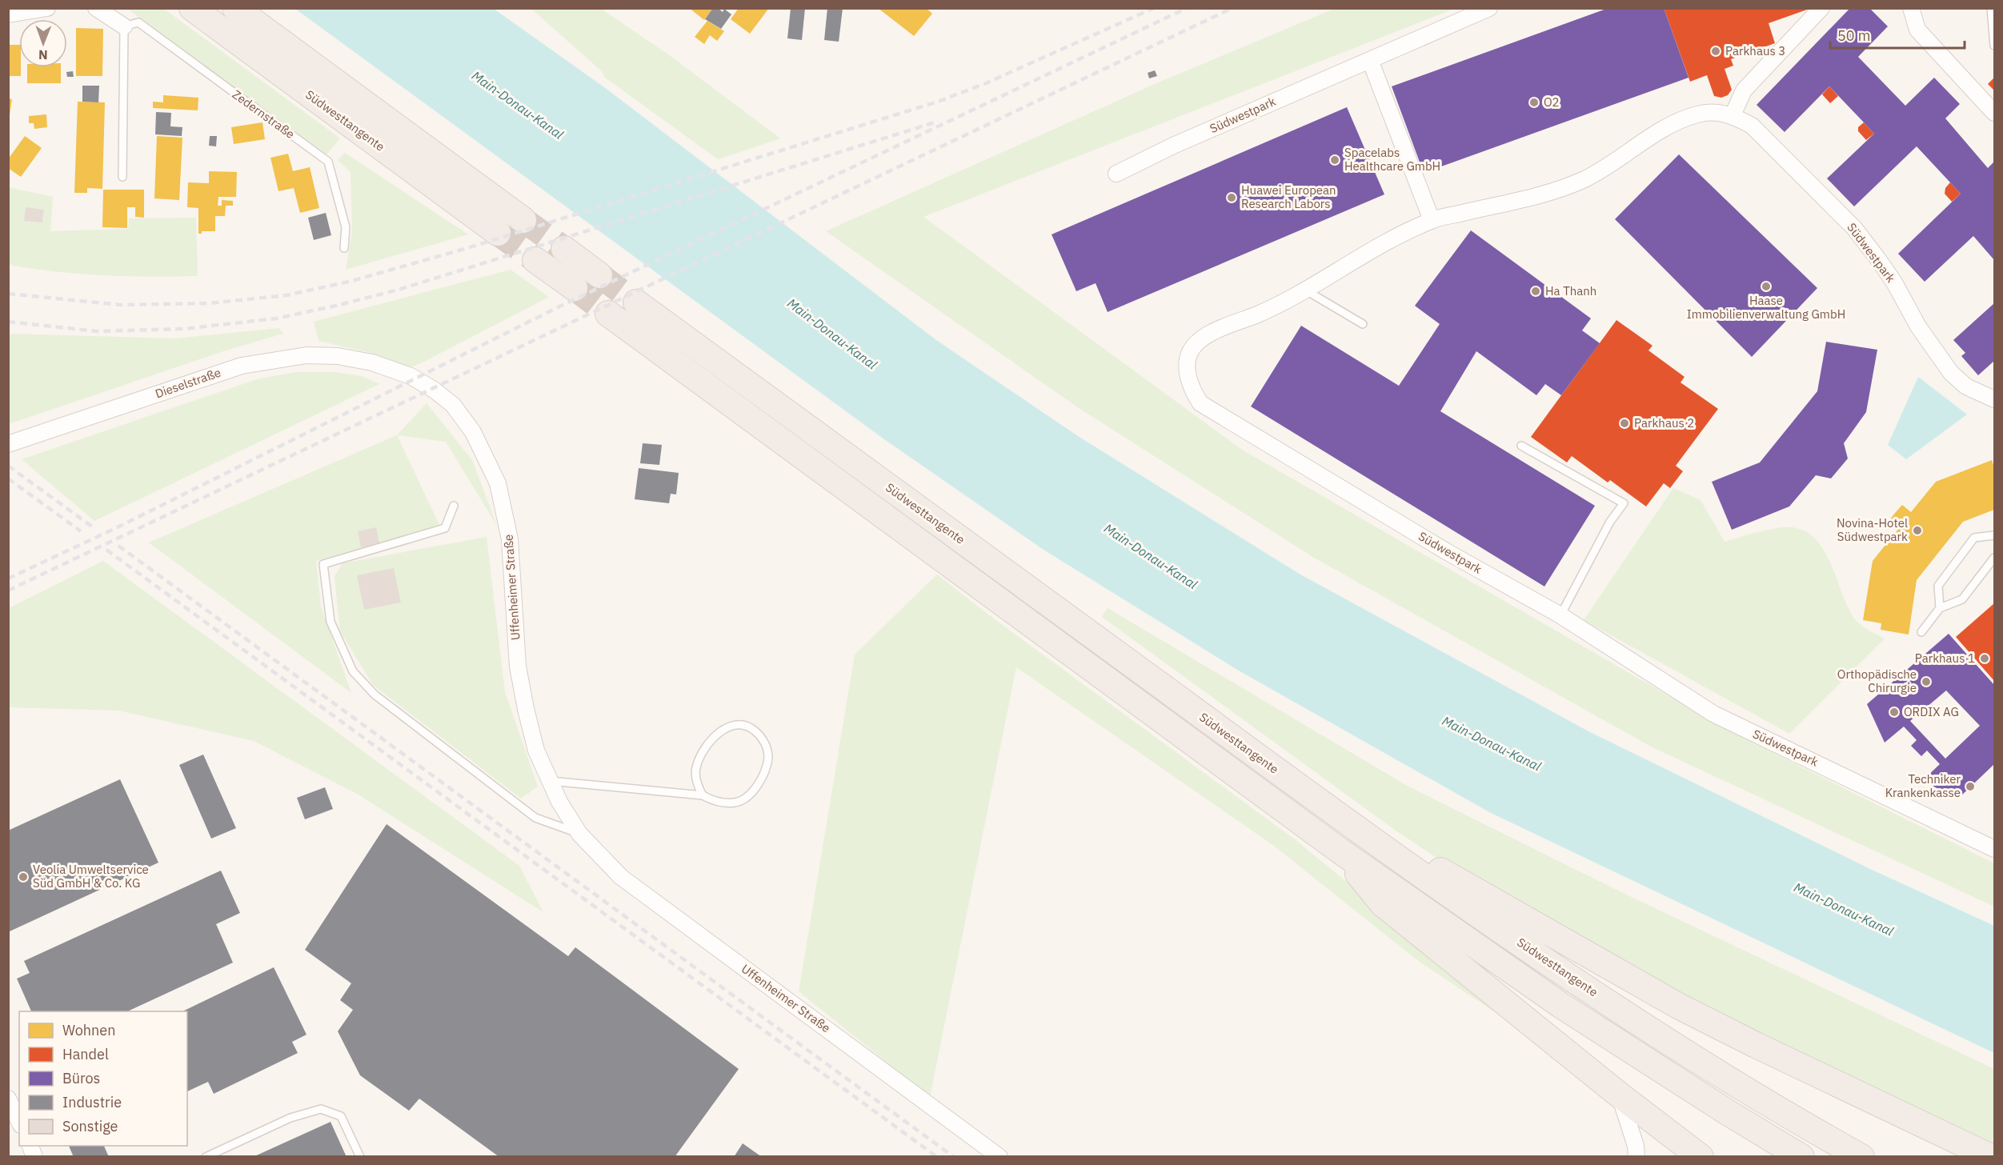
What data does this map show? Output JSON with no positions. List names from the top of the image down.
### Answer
{
  "streets": {
    "highway": ["Südwesttangente"],
    "street": [
      "Zedernstraße",
      "Südwestpark",
      "Dieselstraße",
      "Uffenheimer Straße"
    ]
  },
  "crossings": [
    ["Dieselstraße", "Uffenheimer Straße"]
  ],
  "water": ["Main-Donau-Kanal"],
  "places": [
    "Parkhaus 3",
    "O2",
    "Spacelabs Healthcare GmbH",
    "Huawei European Research Labors",
    "Haase Immobilienverwaltung GmbH",
    "Ha Thanh",
    "Parkhaus 2",
    "Novina-Hotel Südwestpark",
    "Parkhaus 1",
    "Orthopädische Chirurgie",
    "ORDIX AG",
    "Techniker Krankenkasse",
    "Veolia Umweltservice Süd GmbH & Co. KG"
  ],
  "legend": [
    "Wohnen",
    "Handel",
    "Büros",
    "Industrie",
    "Sonstige"
  ],
  "scale_bar": "50 m",
  "north": "bottom"
}
